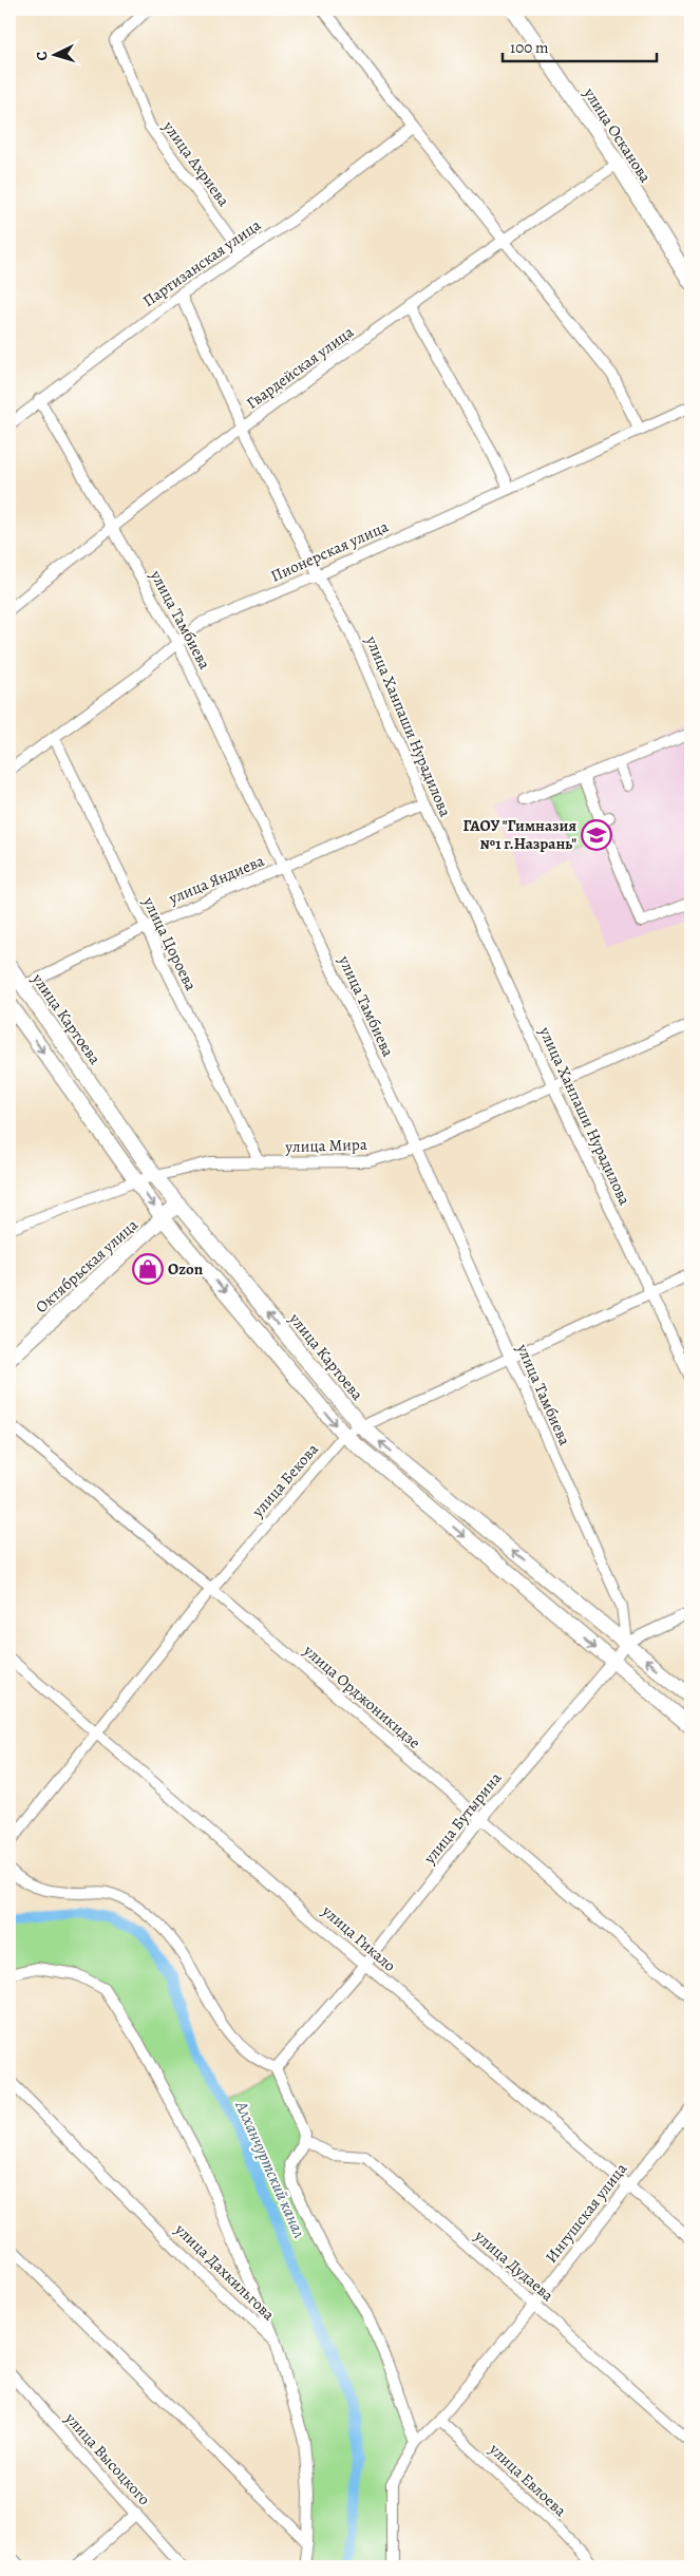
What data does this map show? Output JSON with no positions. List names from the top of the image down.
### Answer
{
  "streets": {
    "main road": ["улица Осканова", "улица Картоева", "Октябрьская улица"],
    "street": [
      "улица Ахриева",
      "Партизанская улица",
      "Гвардейская улица",
      "Пионерская улица",
      "улица Тамбиева",
      "улица Ханпаши Нурадилова",
      "улица Яндиева",
      "улица Цороева",
      "улица Мира",
      "улица Бекова",
      "улица Орджоникидзе",
      "улица Бутырина",
      "улица Гикало",
      "Ингушская улица",
      "улица Дудаева",
      "улица Дахкильгова",
      "улица Высоцкого",
      "улица Евлоева"
    ]
  },
  "crossings": [
    ["улица Осканова", "Гвардейская улица"],
    ["улица Ахриева", "Партизанская улица"],
    ["Партизанская улица", "улица Тамбиева"],
    ["Партизанская улица", "улица Ханпаши Нурадилова"],
    ["Гвардейская улица", "улица Тамбиева"],
    ["Гвардейская улица", "улица Ханпаши Нурадилова"],
    ["Пионерская улица", "улица Тамбиева"],
    ["Пионерская улица", "улица Ханпаши Нурадилова"],
    ["Пионерская улица", "улица Цороева"],
    ["улица Тамбиева", "улица Яндиева"],
    ["улица Тамбиева", "улица Картоева"],
    ["улица Тамбиева", "улица Мира"],
    ["улица Тамбиева", "улица Бекова"],
    ["улица Тамбиева", "улица Бутырина"],
    ["улица Ханпаши Нурадилова", "улица Яндиева"],
    ["улица Ханпаши Нурадилова", "улица Мира"],
    ["улица Ханпаши Нурадилова", "улица Бекова"],
    ["улица Яндиева", "улица Цороева"],
    ["улица Яндиева", "улица Картоева"],
    ["улица Цороева", "улица Мира"],
    ["улица Картоева", "улица Мира"],
    ["улица Картоева", "Октябрьская улица"],
    ["улица Картоева", "улица Бекова"],
    ["улица Картоева", "улица Бутырина"],
    ["улица Бекова", "улица Орджоникидзе"],
    ["улица Бекова", "улица Гикало"],
    ["улица Орджоникидзе", "улица Бутырина"],
    ["улица Бутырина", "улица Гикало"],
    ["улица Гикало", "Ингушская улица"],
    ["Ингушская улица", "улица Дудаева"],
    ["Ингушская улица", "улица Евлоева"]
  ],
  "water": ["Алханчуртский канал"],
  "places": {
    "school or university": ["ГАОУ \"Гимназия №1 г.Назрань\""],
    "shop": ["Ozon"]
  },
  "scale_bar": "100 m",
  "north": "left"
}
